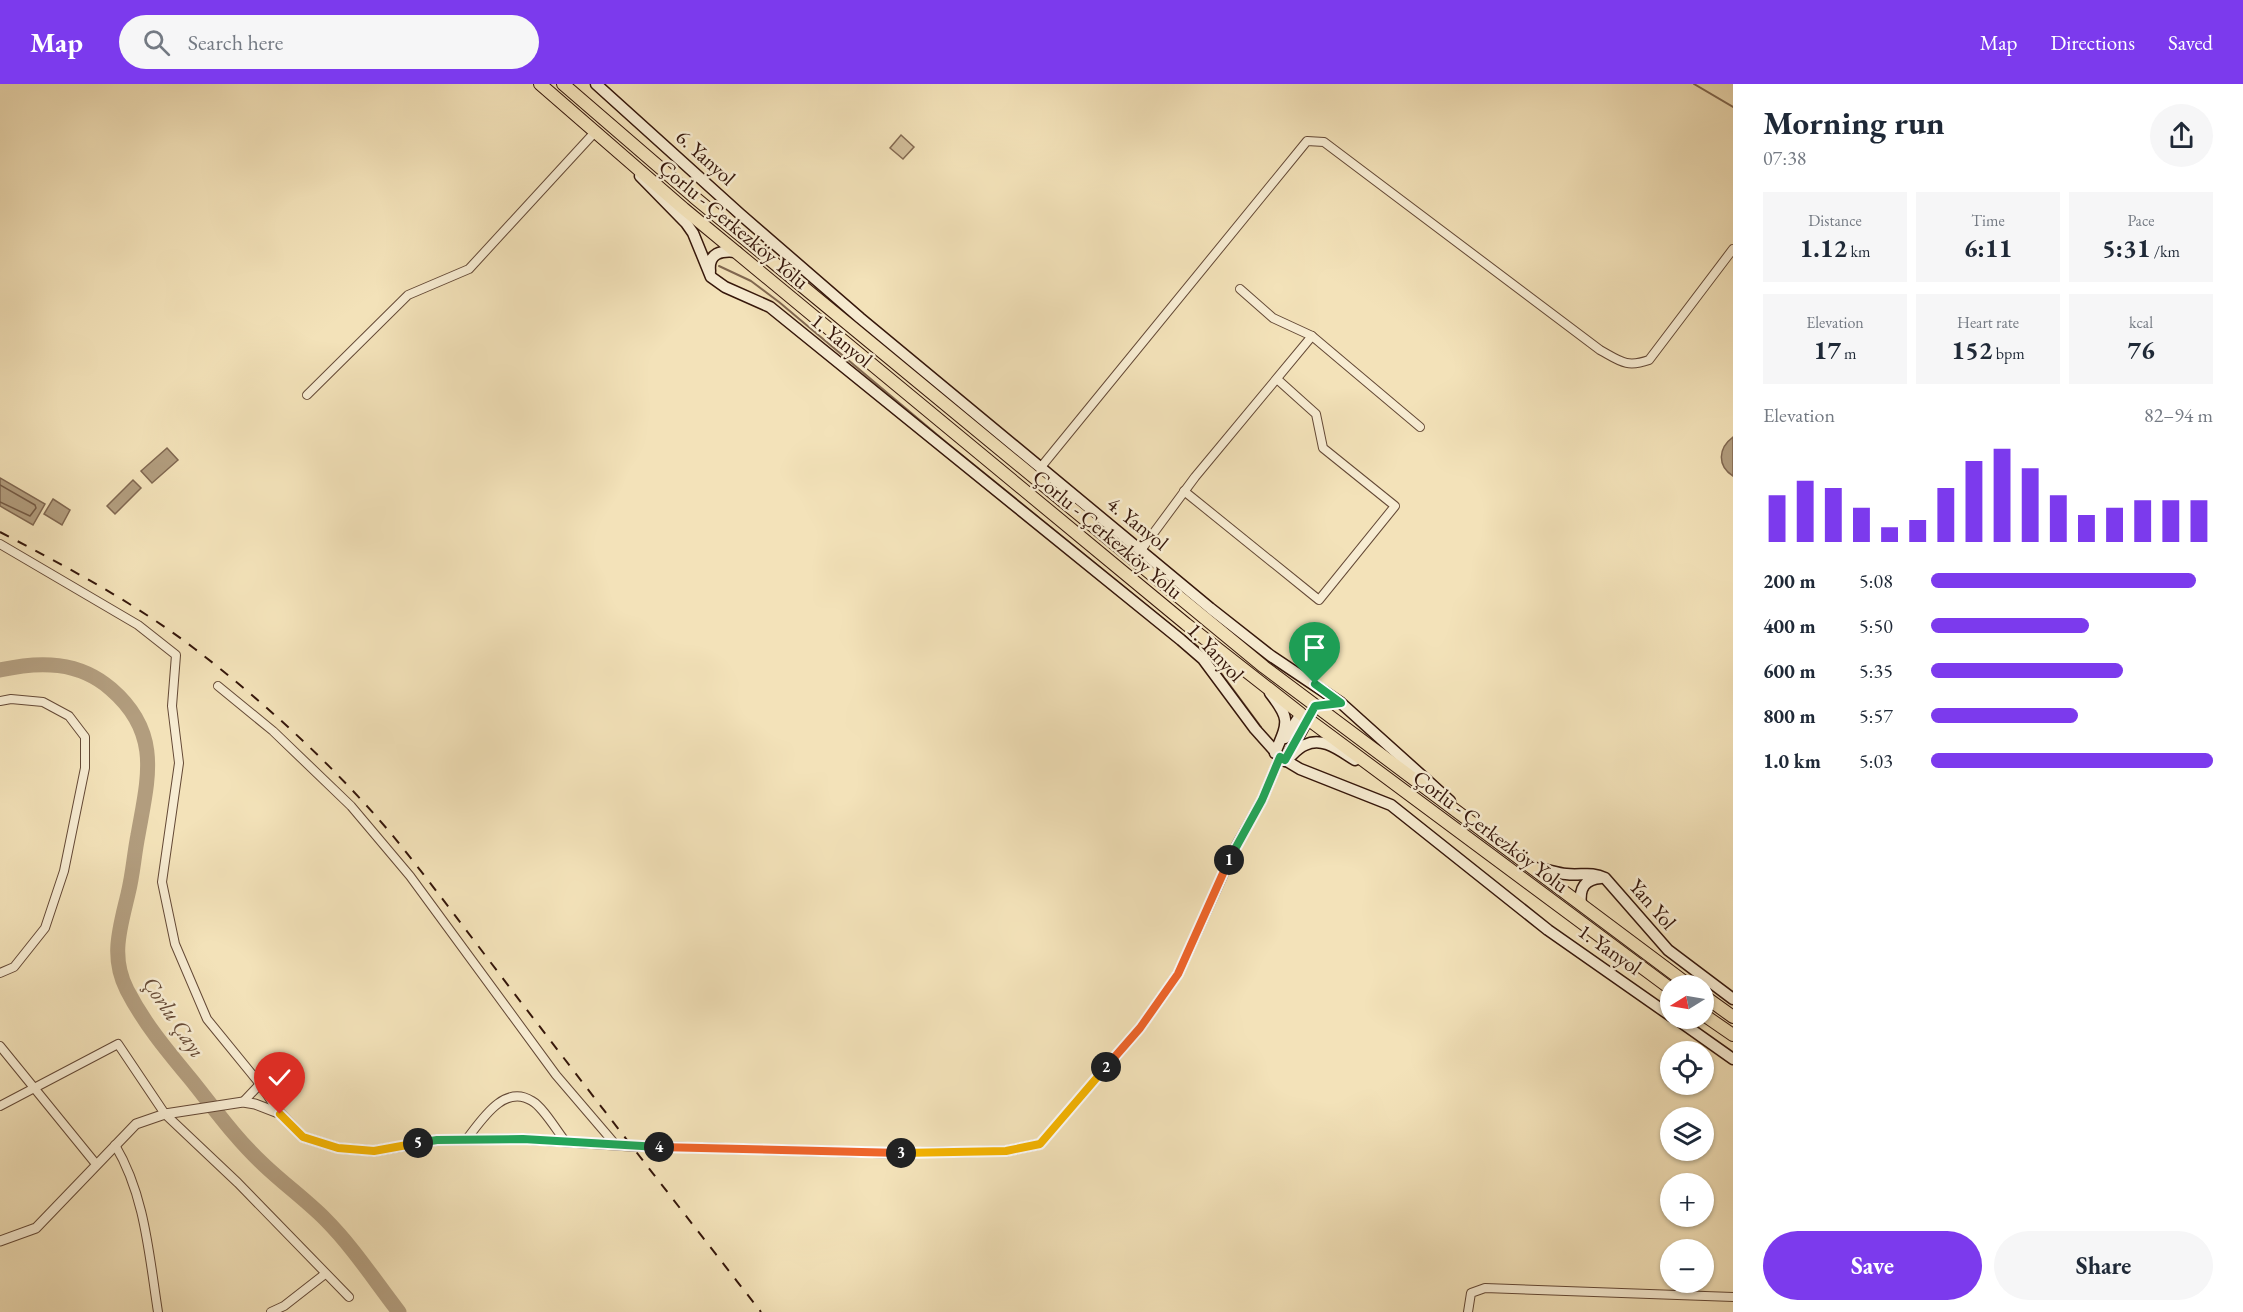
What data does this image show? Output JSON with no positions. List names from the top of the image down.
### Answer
{
  "streets": {
    "main road": [
      "6. Yanyol",
      "Çorlu - Çerkezköy Yolu",
      "1. Yanyol",
      "4. Yanyol",
      "Yan Yol"
    ]
  },
  "crossings": [
    ["6. Yanyol", "4. Yanyol"],
    ["Çorlu - Çerkezköy Yolu", "4. Yanyol"],
    ["Çorlu - Çerkezköy Yolu", "Yan Yol"]
  ],
  "water": ["Çorlu Çayı"],
  "north": "left",
  "page": {
    "header": "Map",
    "search": "Search here",
    "nav": ["Map", "Directions", "Saved"],
    "heading": ["Morning run", "07:38"],
    "stats": [
      ["Distance", "1.12 km"],
      ["Time", "6:11"],
      ["Pace", "5:31 /km"],
      ["Elevation", "17 m"],
      ["Heart rate", "152 bpm"],
      ["kcal", "76"]
    ],
    "chart": ["Elevation", "82–94 m"],
    "list": [
      {
        "name": "200 m",
        "note": "5:08"
      },
      {
        "name": "400 m",
        "note": "5:50"
      },
      {
        "name": "600 m",
        "note": "5:35"
      },
      {
        "name": "800 m",
        "note": "5:57"
      },
      {
        "name": "1.0 km",
        "note": "5:03"
      }
    ],
    "pins": [
      "1",
      "2",
      "5",
      "4",
      "3"
    ],
    "map_buttons": ["+", "−"],
    "buttons": ["Save", "Share"]
  }
}
